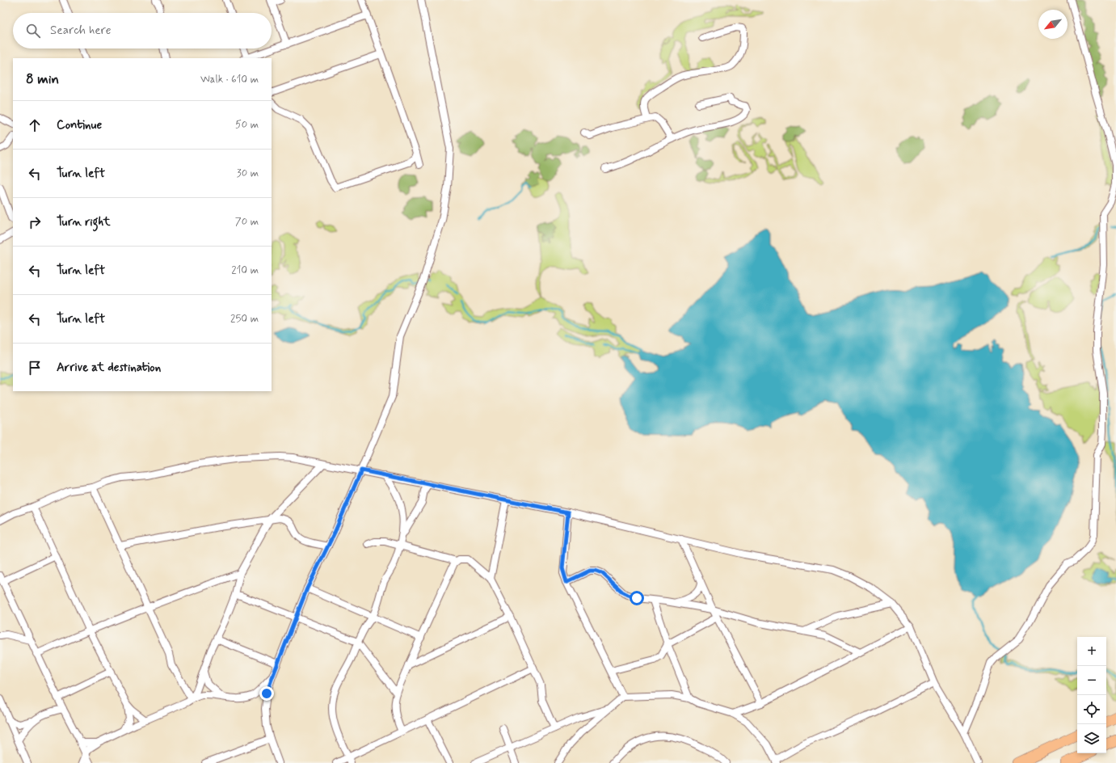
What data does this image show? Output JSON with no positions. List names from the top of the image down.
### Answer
{
  "north": "bottom left",
  "page": {
    "search": "Search here",
    "heading": ["8 min", "Walk · 610 m"],
    "list": [
      ["Continue", "50 m"],
      ["Turn left", "30 m"],
      ["Turn right", "70 m"],
      ["Turn left", "210 m"],
      ["Turn left", "250 m"],
      "Arrive at destination"
    ],
    "map_buttons": ["+", "−"]
  }
}
